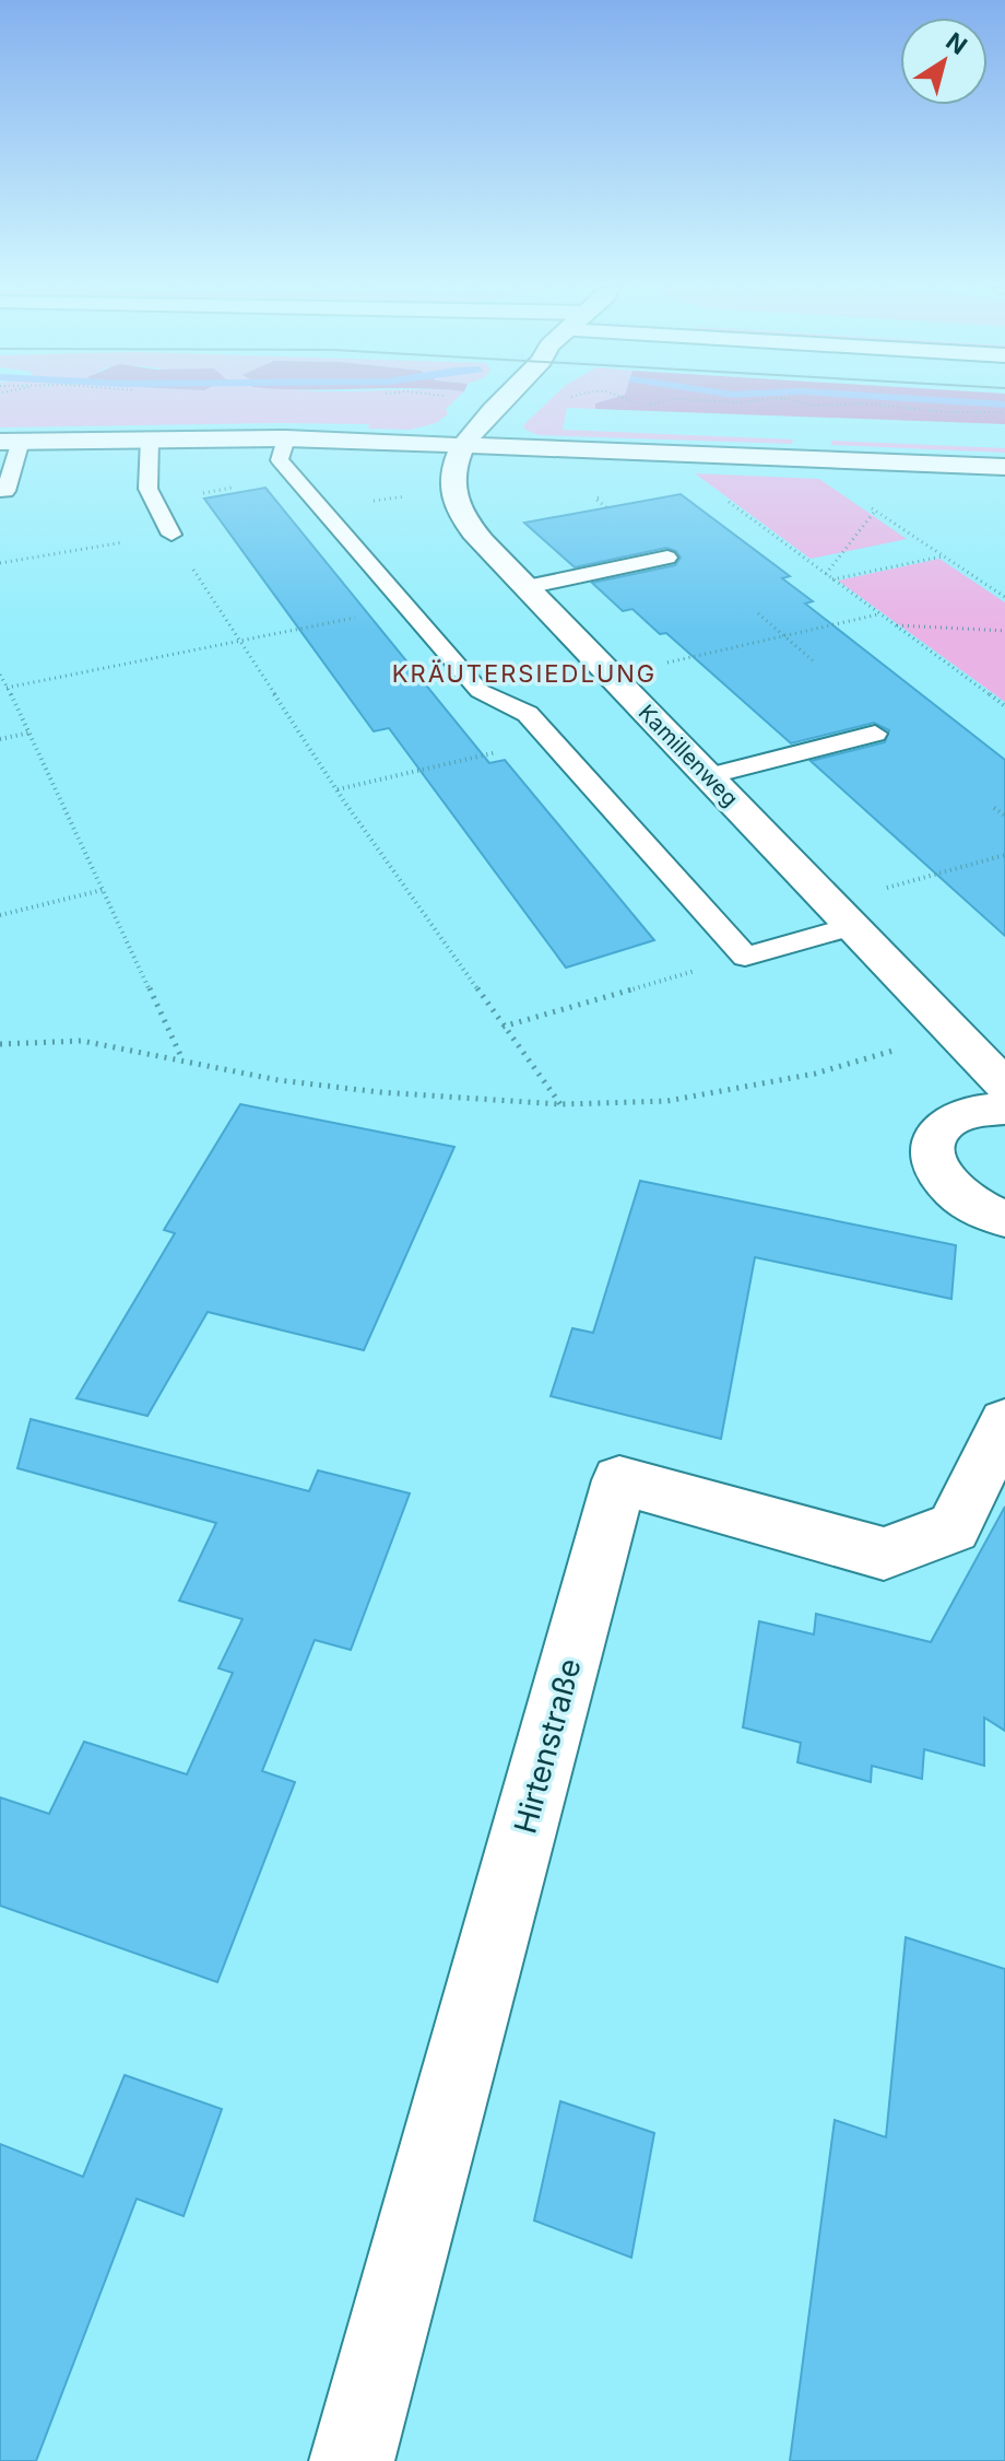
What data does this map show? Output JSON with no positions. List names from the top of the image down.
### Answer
{
  "streets": {
    "main road": ["Kamillenweg", "Hirtenstraße"]
  },
  "districts": ["KRÄUTERSIEDLUNG"],
  "north": "top right"
}
